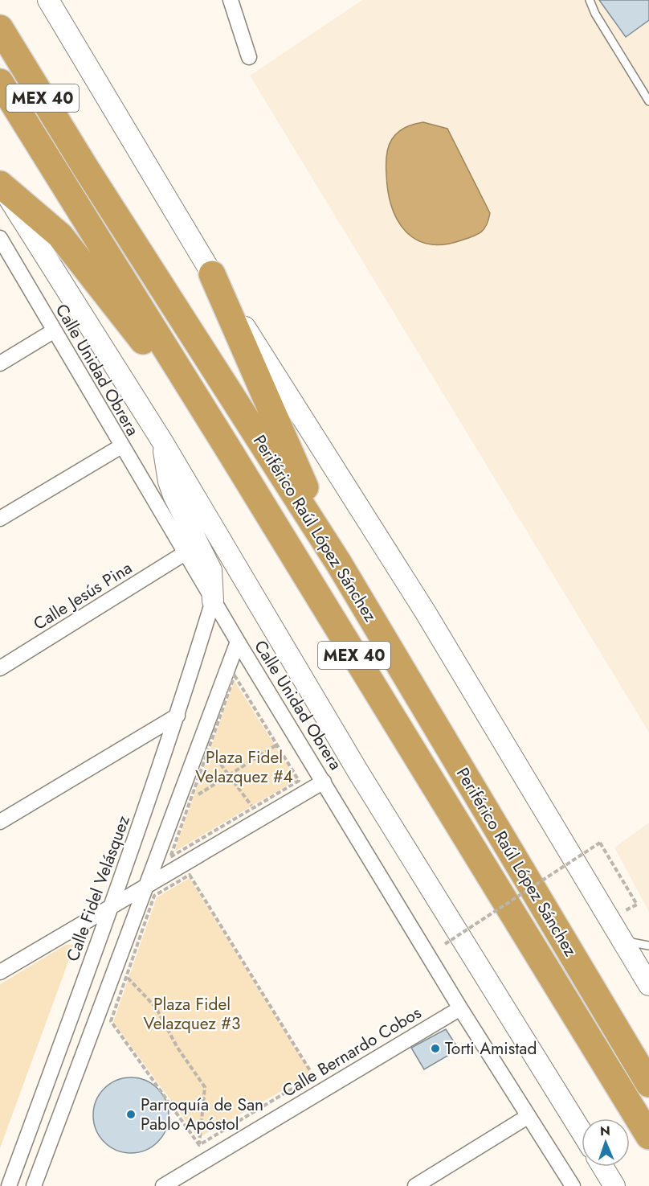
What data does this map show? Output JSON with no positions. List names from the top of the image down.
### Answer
{
  "streets": {
    "highway": ["MEX 40", "Periférico Raúl López Sánchez"],
    "street": [
      "Calle Unidad Obrera",
      "Calle Jesús Pina",
      "Calle Fidel Velásquez",
      "Calle Bernardo Cobos"
    ]
  },
  "crossings": [
    ["Calle Unidad Obrera", "Calle Jesús Pina"],
    ["Calle Unidad Obrera", "Calle Fidel Velásquez"],
    ["Calle Unidad Obrera", "Calle Bernardo Cobos"]
  ],
  "parks": ["Plaza Fidel Velazquez #4", "Plaza Fidel Velazquez #3"],
  "places": ["Torti Amistad", "Parroquía de San Pablo Apóstol"],
  "north": "top"
}
